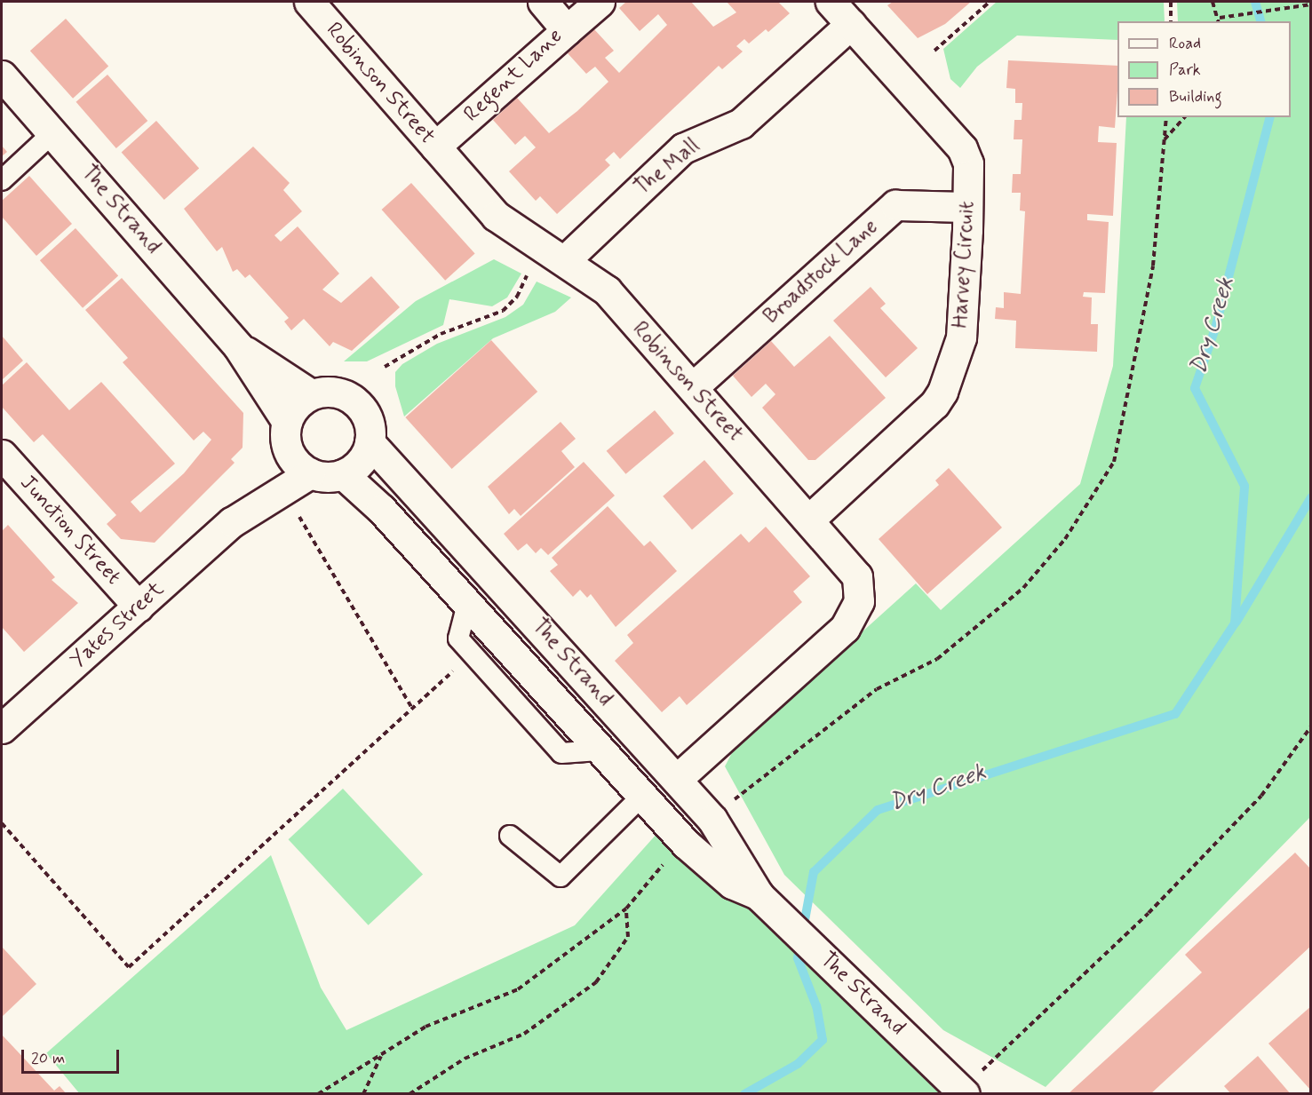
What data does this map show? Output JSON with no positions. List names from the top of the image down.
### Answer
{
  "streets": {
    "street": [
      "Regent Lane",
      "Robinson Street",
      "The Mall",
      "The Strand",
      "Harvey Circuit",
      "Broadstock Lane",
      "Junction Street",
      "Yates Street"
    ]
  },
  "crossings": [
    ["Regent Lane", "Robinson Street"],
    ["Robinson Street", "The Mall"],
    ["Robinson Street", "The Strand"],
    ["Robinson Street", "Harvey Circuit"],
    ["Robinson Street", "Broadstock Lane"],
    ["The Mall", "Harvey Circuit"],
    ["The Strand", "Yates Street"],
    ["Harvey Circuit", "Broadstock Lane"],
    ["Junction Street", "Yates Street"]
  ],
  "water": ["Dry Creek"],
  "legend": ["Road", "Park", "Building"],
  "scale_bar": "20 m"
}
